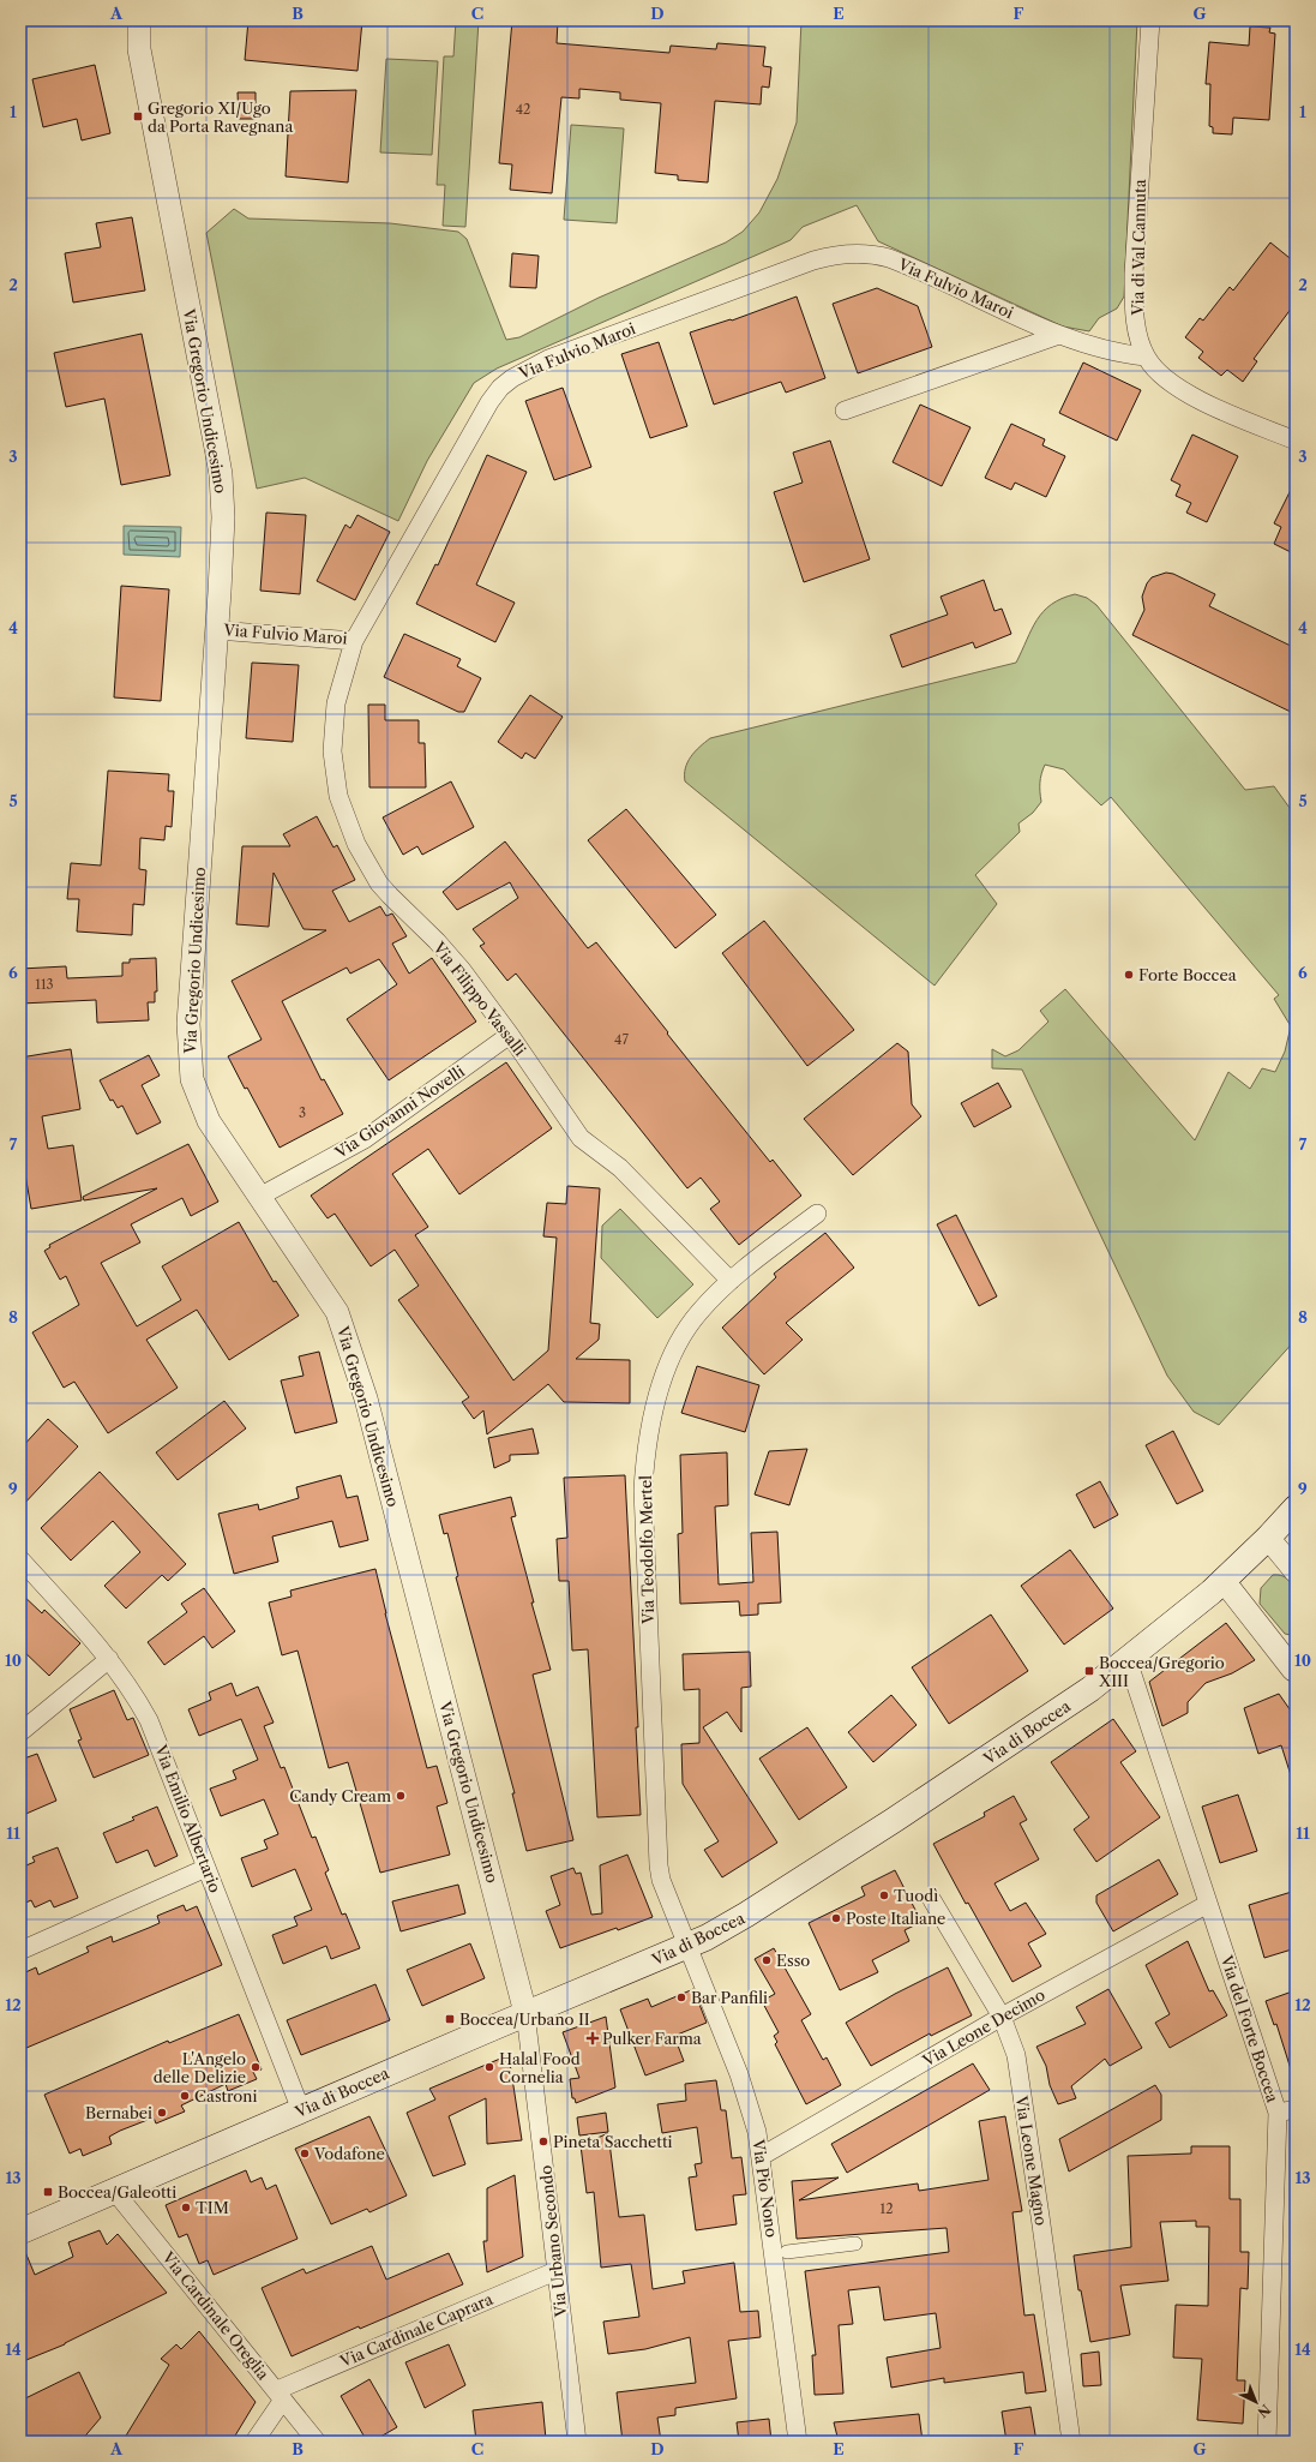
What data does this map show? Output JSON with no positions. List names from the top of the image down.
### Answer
{
  "streets": {
    "main road": ["Via di Boccea"],
    "street": [
      "Via di Val Cannuta",
      "Via Fulvio Maroi",
      "Via Gregorio Undicesimo",
      "Via Filippo Vassalli",
      "Via Giovanni Novelli",
      "Via Teodolfo Mertel",
      "Via Emilio Albertario",
      "Via Leone Decimo",
      "Via del Forte Boccea",
      "Via Leone Magno",
      "Via Pio Nono",
      "Via Urbano Secondo",
      "Via Cardinale Oreglia",
      "Via Cardinale Caprara"
    ]
  },
  "crossings": [
    ["Via di Val Cannuta", "Via Fulvio Maroi"],
    ["Via Fulvio Maroi", "Via Gregorio Undicesimo"],
    ["Via Fulvio Maroi", "Via Filippo Vassalli"],
    ["Via Gregorio Undicesimo", "Via Giovanni Novelli"],
    ["Via Gregorio Undicesimo", "Via di Boccea"],
    ["Via Gregorio Undicesimo", "Via Urbano Secondo"],
    ["Via Filippo Vassalli", "Via Giovanni Novelli"],
    ["Via Filippo Vassalli", "Via Teodolfo Mertel"],
    ["Via Teodolfo Mertel", "Via di Boccea"],
    ["Via Teodolfo Mertel", "Via Pio Nono"],
    ["Via di Boccea", "Via Emilio Albertario"],
    ["Via di Boccea", "Via del Forte Boccea"],
    ["Via di Boccea", "Via Pio Nono"],
    ["Via di Boccea", "Via Urbano Secondo"],
    ["Via di Boccea", "Via Cardinale Oreglia"],
    ["Via Leone Decimo", "Via del Forte Boccea"],
    ["Via Leone Decimo", "Via Leone Magno"],
    ["Via Leone Decimo", "Via Pio Nono"],
    ["Via Urbano Secondo", "Via Cardinale Caprara"],
    ["Via Cardinale Oreglia", "Via Cardinale Caprara"]
  ],
  "places": {
    "transit": [
      "Gregorio XI/Ugo da Porta Ravegnana",
      "Boccea/Gregorio XIII",
      "Boccea/Urbano II",
      "Boccea/Galeotti"
    ],
    "other": [
      "Forte Boccea",
      "Candy Cream",
      "Tuodì",
      "Poste Italiane",
      "Esso",
      "Bar Panfili",
      "L'Angelo delle Delizie",
      "Halal Food Cornelia",
      "Castroni",
      "Bernabei",
      "Pineta Sacchetti",
      "Vodafone",
      "TIM"
    ],
    "health": ["Pulker Farma"]
  },
  "house_numbers": [
    "42",
    "113",
    "47",
    "3",
    "12"
  ],
  "north": "bottom right",
  "grid": {
    "columns": [
      "A",
      "B",
      "C",
      "D",
      "E",
      "F",
      "G"
    ],
    "rows": [
      "1",
      "2",
      "3",
      "4",
      "5",
      "6",
      "7",
      "8",
      "9",
      "10",
      "11",
      "12",
      "13",
      "14"
    ]
  }
}
